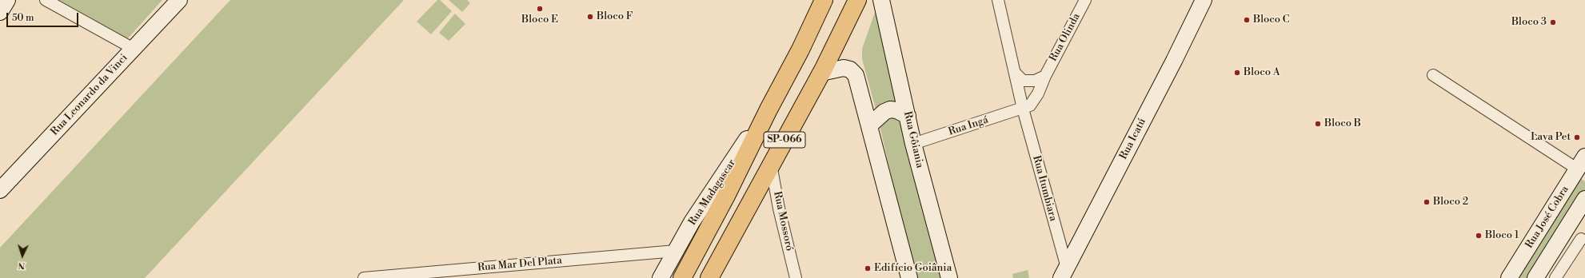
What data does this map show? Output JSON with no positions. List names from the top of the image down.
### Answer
{
  "streets": {
    "main road": ["SP-066"],
    "street": [
      "Rua Olinda",
      "Rua Leonardo da Vinci",
      "Rua Ingá",
      "Rua Icatú",
      "Rua Gôiania",
      "Rua Itumbiara",
      "Rua Madagascar",
      "Rua José Cobra",
      "Rua Mossoró",
      "Rua Mar Del Plata"
    ]
  },
  "crossings": [
    ["Rua Olinda", "Rua Ingá"],
    ["Rua Olinda", "Rua Itumbiara"],
    ["Rua Ingá", "Rua Gôiania"],
    ["Rua Ingá", "Rua Itumbiara"],
    ["Rua Icatú", "Rua Itumbiara"],
    ["SP-066", "Rua Madagascar"],
    ["SP-066", "Rua Mossoró"],
    ["Rua Madagascar", "Rua Mar Del Plata"]
  ],
  "places": [
    "Bloco E",
    "Bloco F",
    "Bloco C",
    "Bloco 3",
    "Bloco A",
    "Bloco B",
    "Lava Pet",
    "Bloco 2",
    "Bloco 1",
    "Edifício Goiânia"
  ],
  "scale_bar": "50 m",
  "north": "bottom"
}
